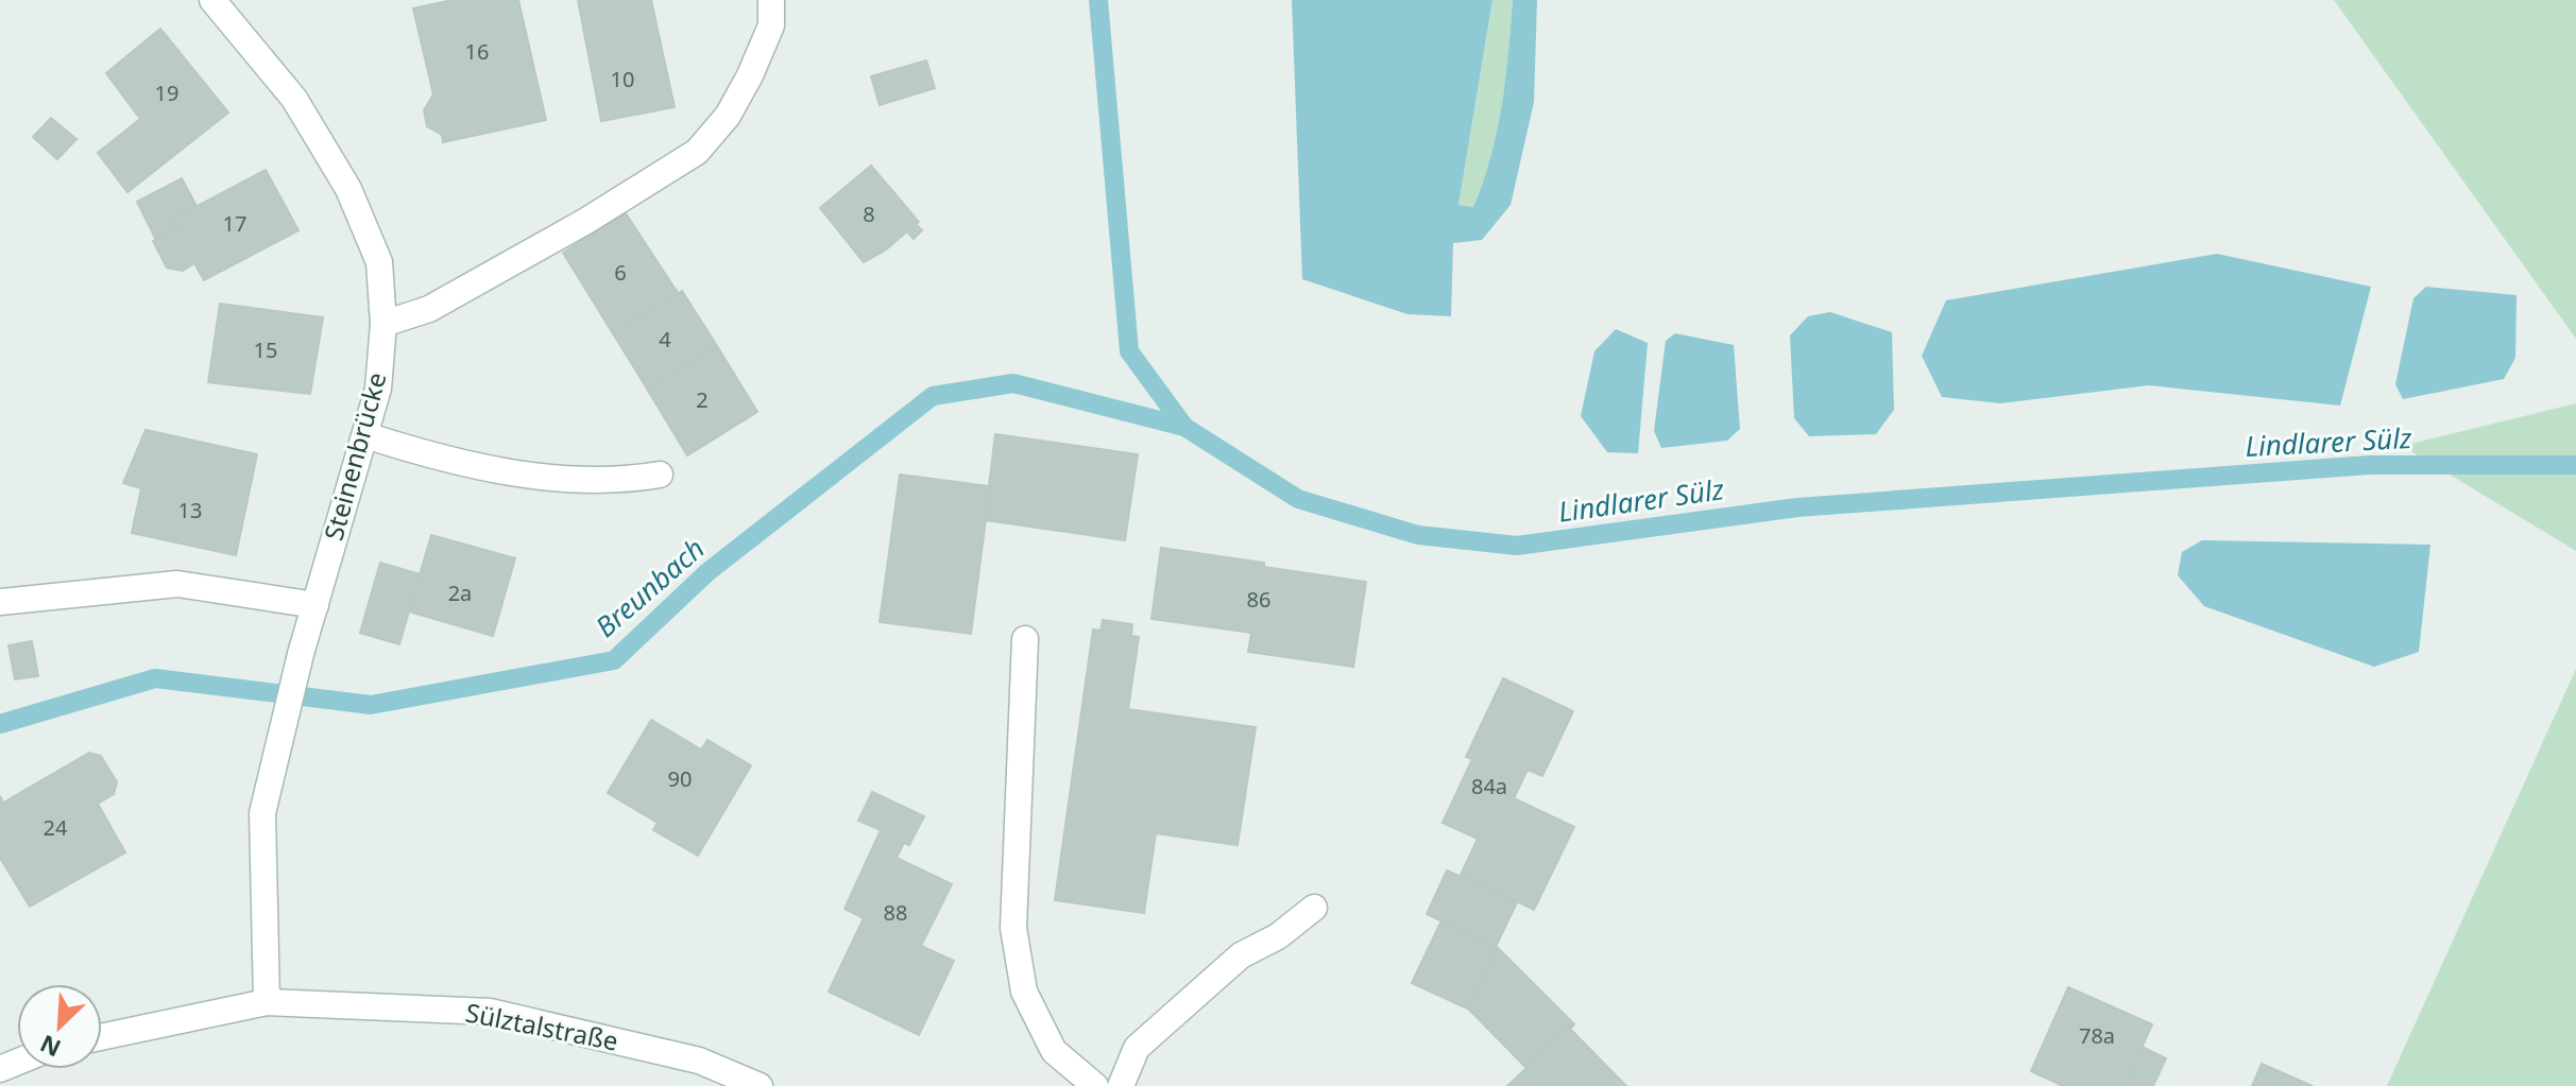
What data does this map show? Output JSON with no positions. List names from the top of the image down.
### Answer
{
  "streets": {
    "main road": ["Steinenbrücke", "Sülztalstraße"]
  },
  "crossings": [
    ["Steinenbrücke", "Sülztalstraße"]
  ],
  "water": ["Lindlarer Sülz", "Breunbach"],
  "house_numbers": [
    "16",
    "10",
    "19",
    "8",
    "17",
    "6",
    "4",
    "15",
    "2",
    "13",
    "2a",
    "86",
    "90",
    "84a",
    "24",
    "88",
    "78a"
  ],
  "north": "bottom left"
}
